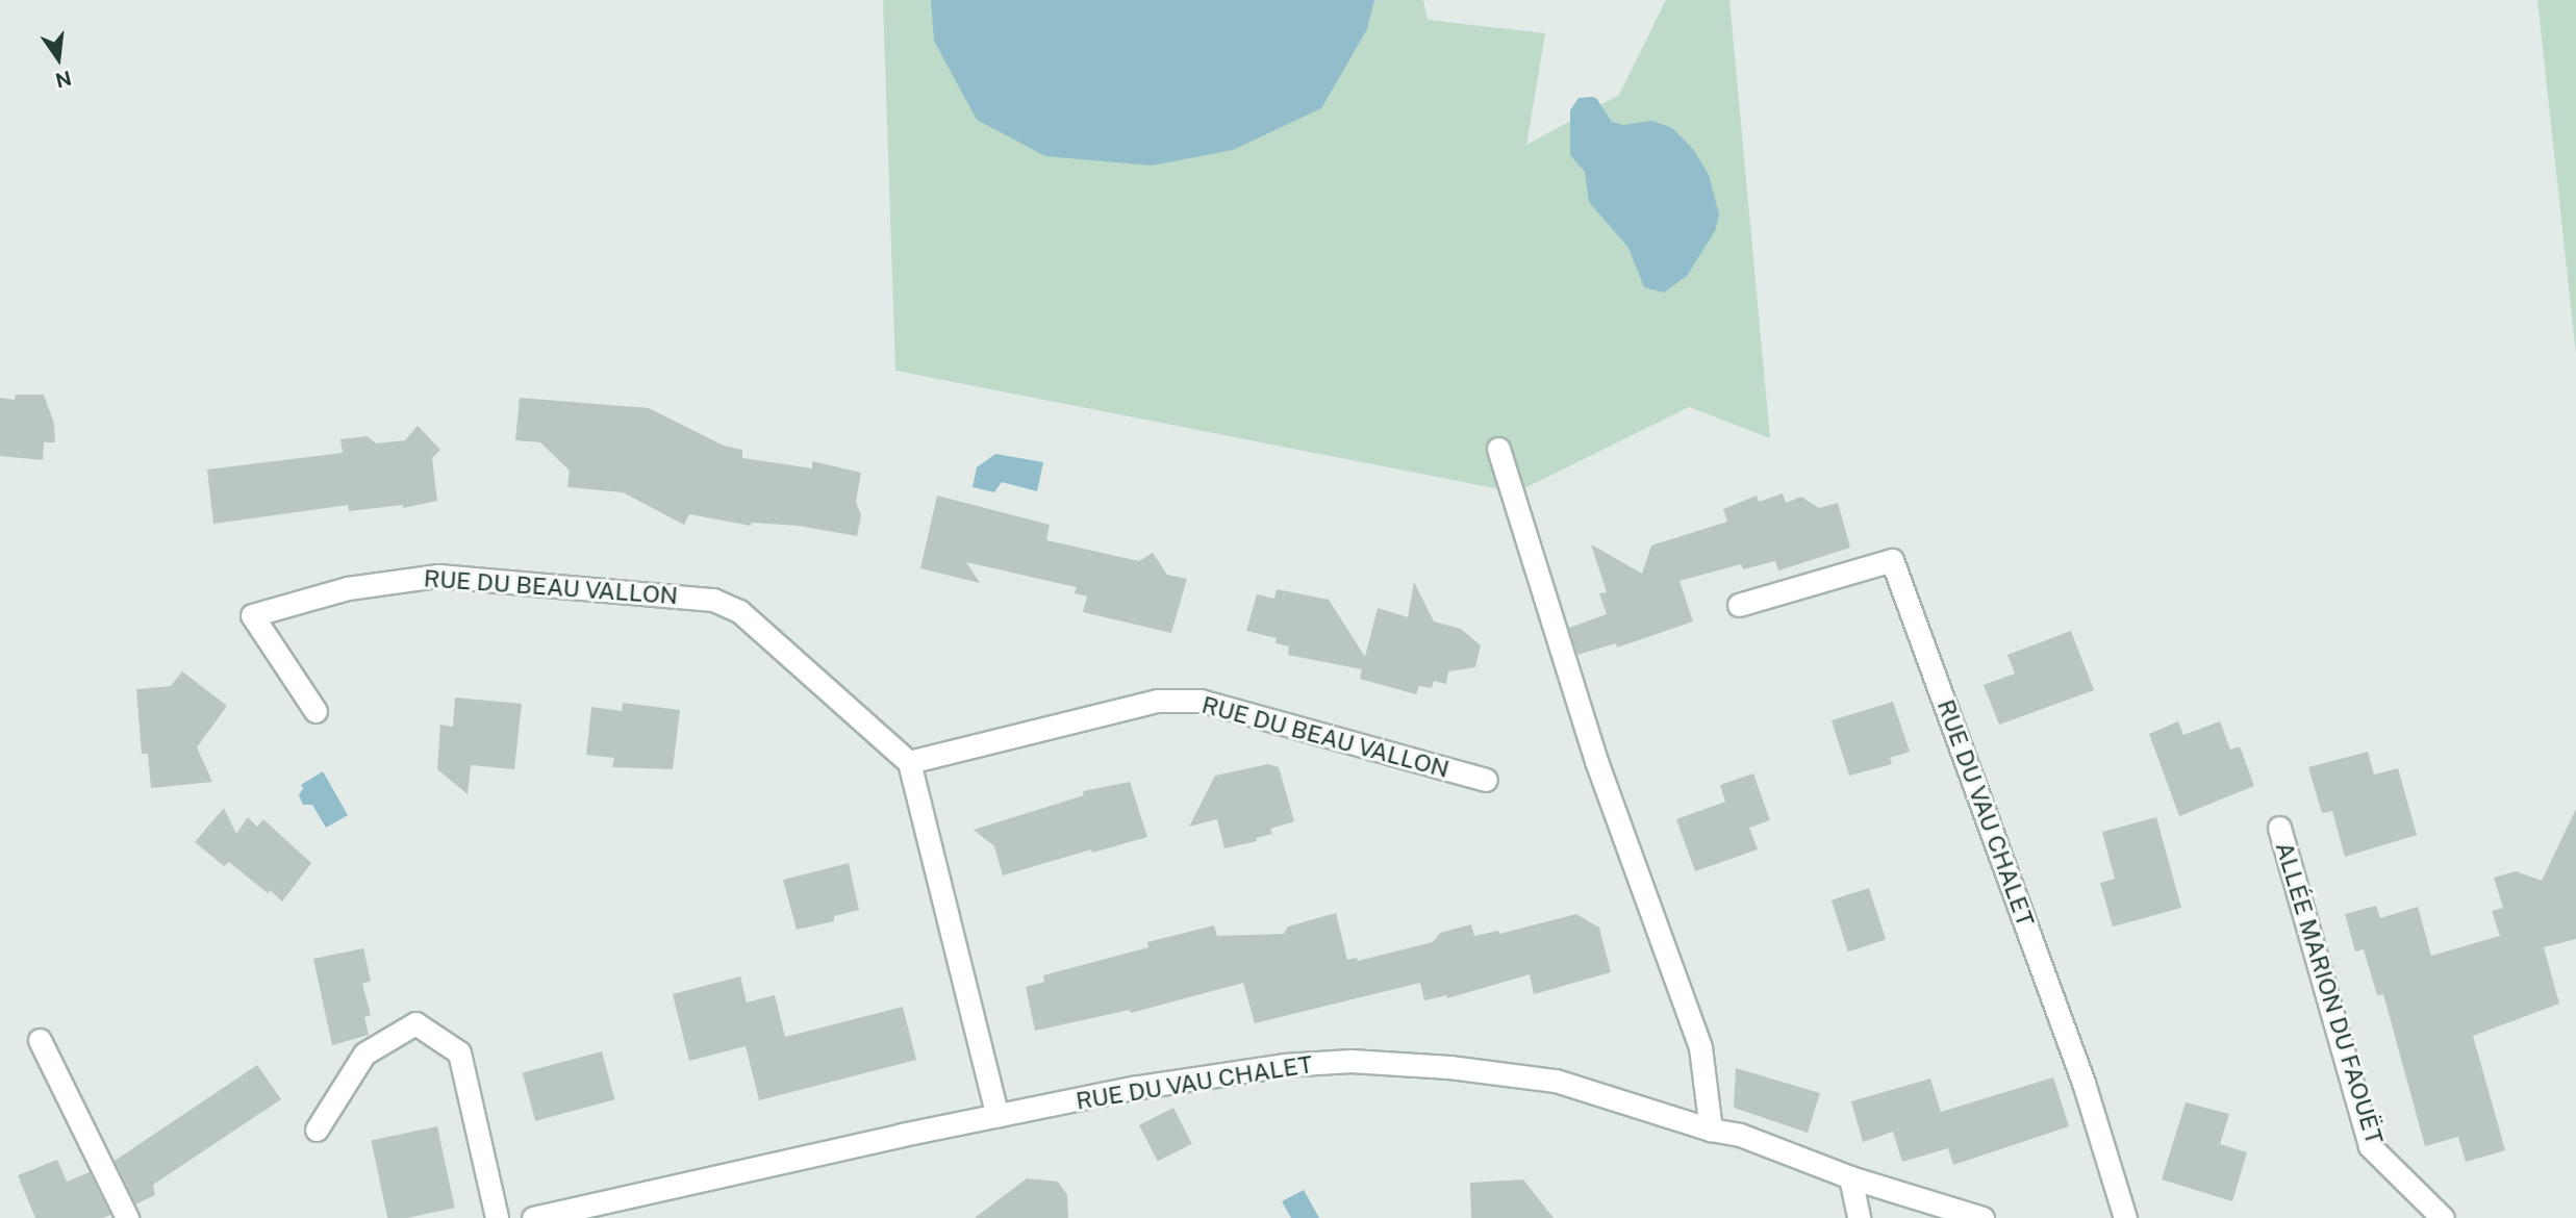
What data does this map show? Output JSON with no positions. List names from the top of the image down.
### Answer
{
  "streets": {
    "street": ["RUE DU BEAU VALLON", "RUE DU VAU CHALET", "ALLÉE MARION DU FAOUËT"]
  },
  "north": "bottom"
}
